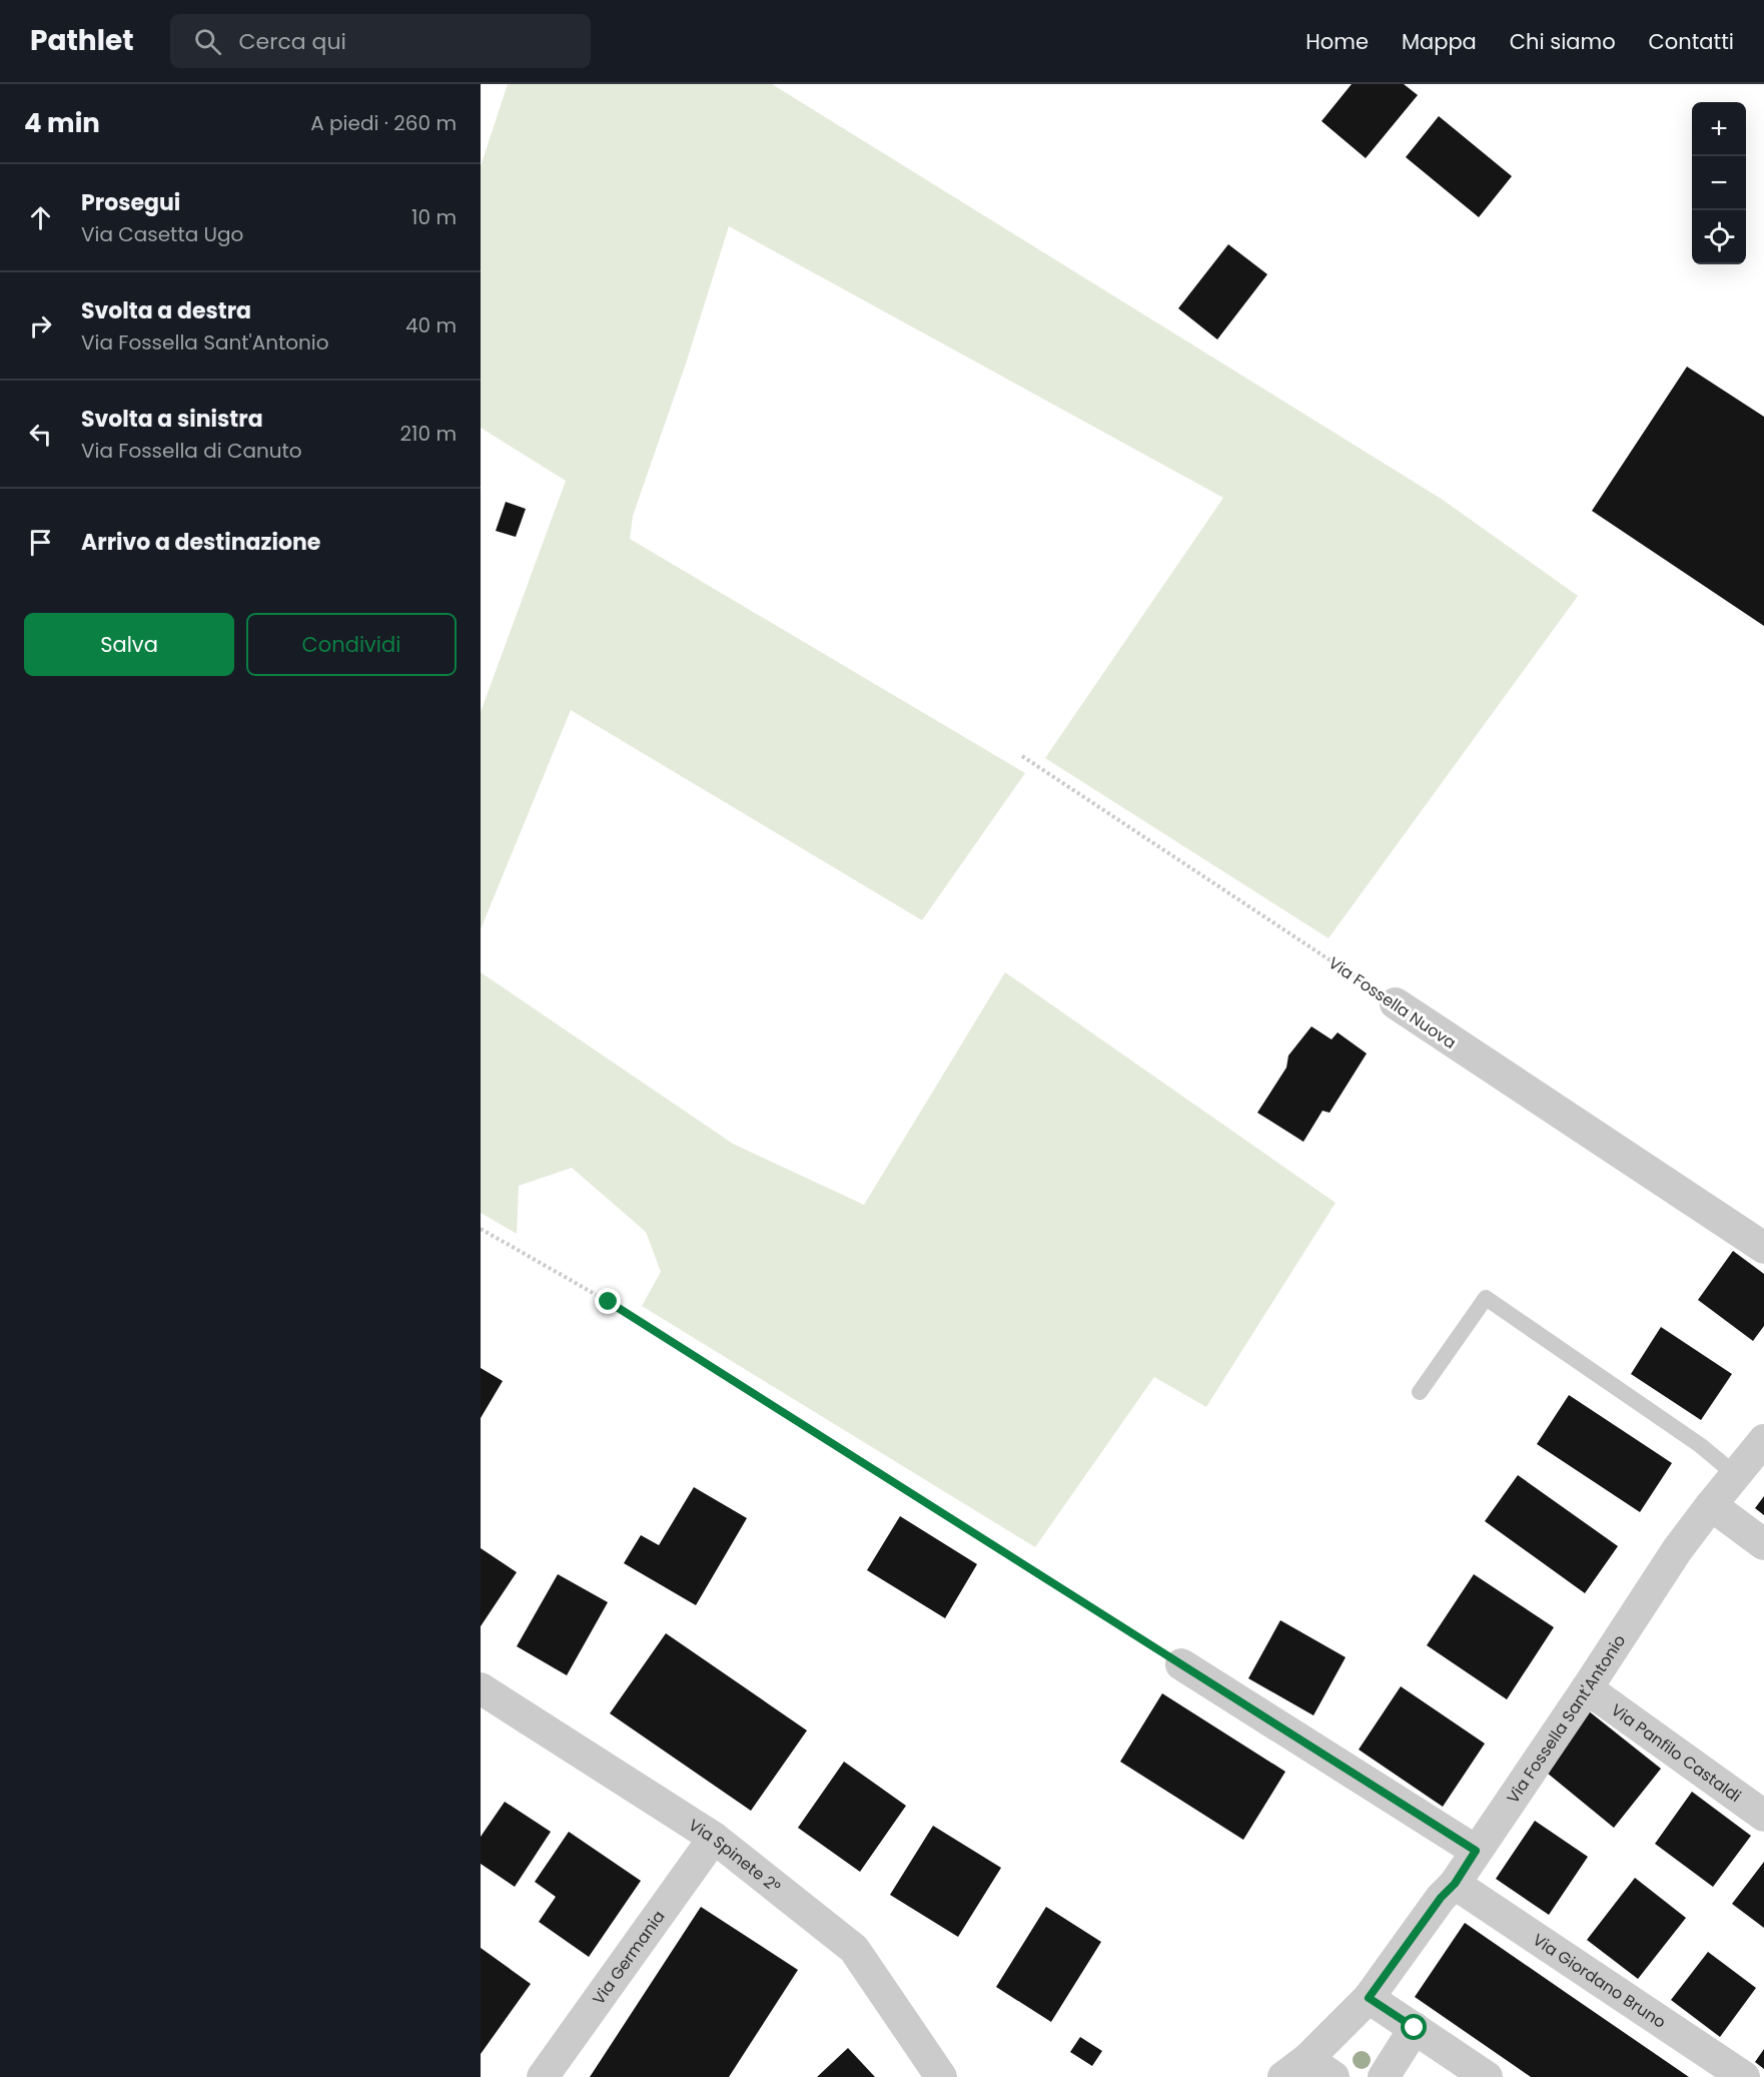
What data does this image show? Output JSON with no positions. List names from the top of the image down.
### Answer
{
  "streets": {
    "street": [
      "Via Fossella Nuova",
      "Via Fossella Sant'Antonio",
      "Via Panfilo Castaldi",
      "Via Spinete 2°",
      "Via Germania",
      "Via Giordano Bruno"
    ]
  },
  "crossings": [
    ["Via Fossella Sant'Antonio", "Via Panfilo Castaldi"],
    ["Via Fossella Sant'Antonio", "Via Giordano Bruno"],
    ["Via Spinete 2°", "Via Germania"]
  ],
  "page": {
    "header": "Pathlet",
    "search": "Cerca qui",
    "nav": [
      "Home",
      "Mappa",
      "Chi siamo",
      "Contatti"
    ],
    "heading": ["4 min", "A piedi · 260 m"],
    "map_buttons": ["+", "−"],
    "list": [
      ["Prosegui", "Via Casetta Ugo", "10 m"],
      ["Svolta a destra", "Via Fossella Sant'Antonio", "40 m"],
      ["Svolta a sinistra", "Via Fossella di Canuto", "210 m"],
      "Arrivo a destinazione"
    ],
    "buttons": ["Salva", "Condividi"]
  }
}
